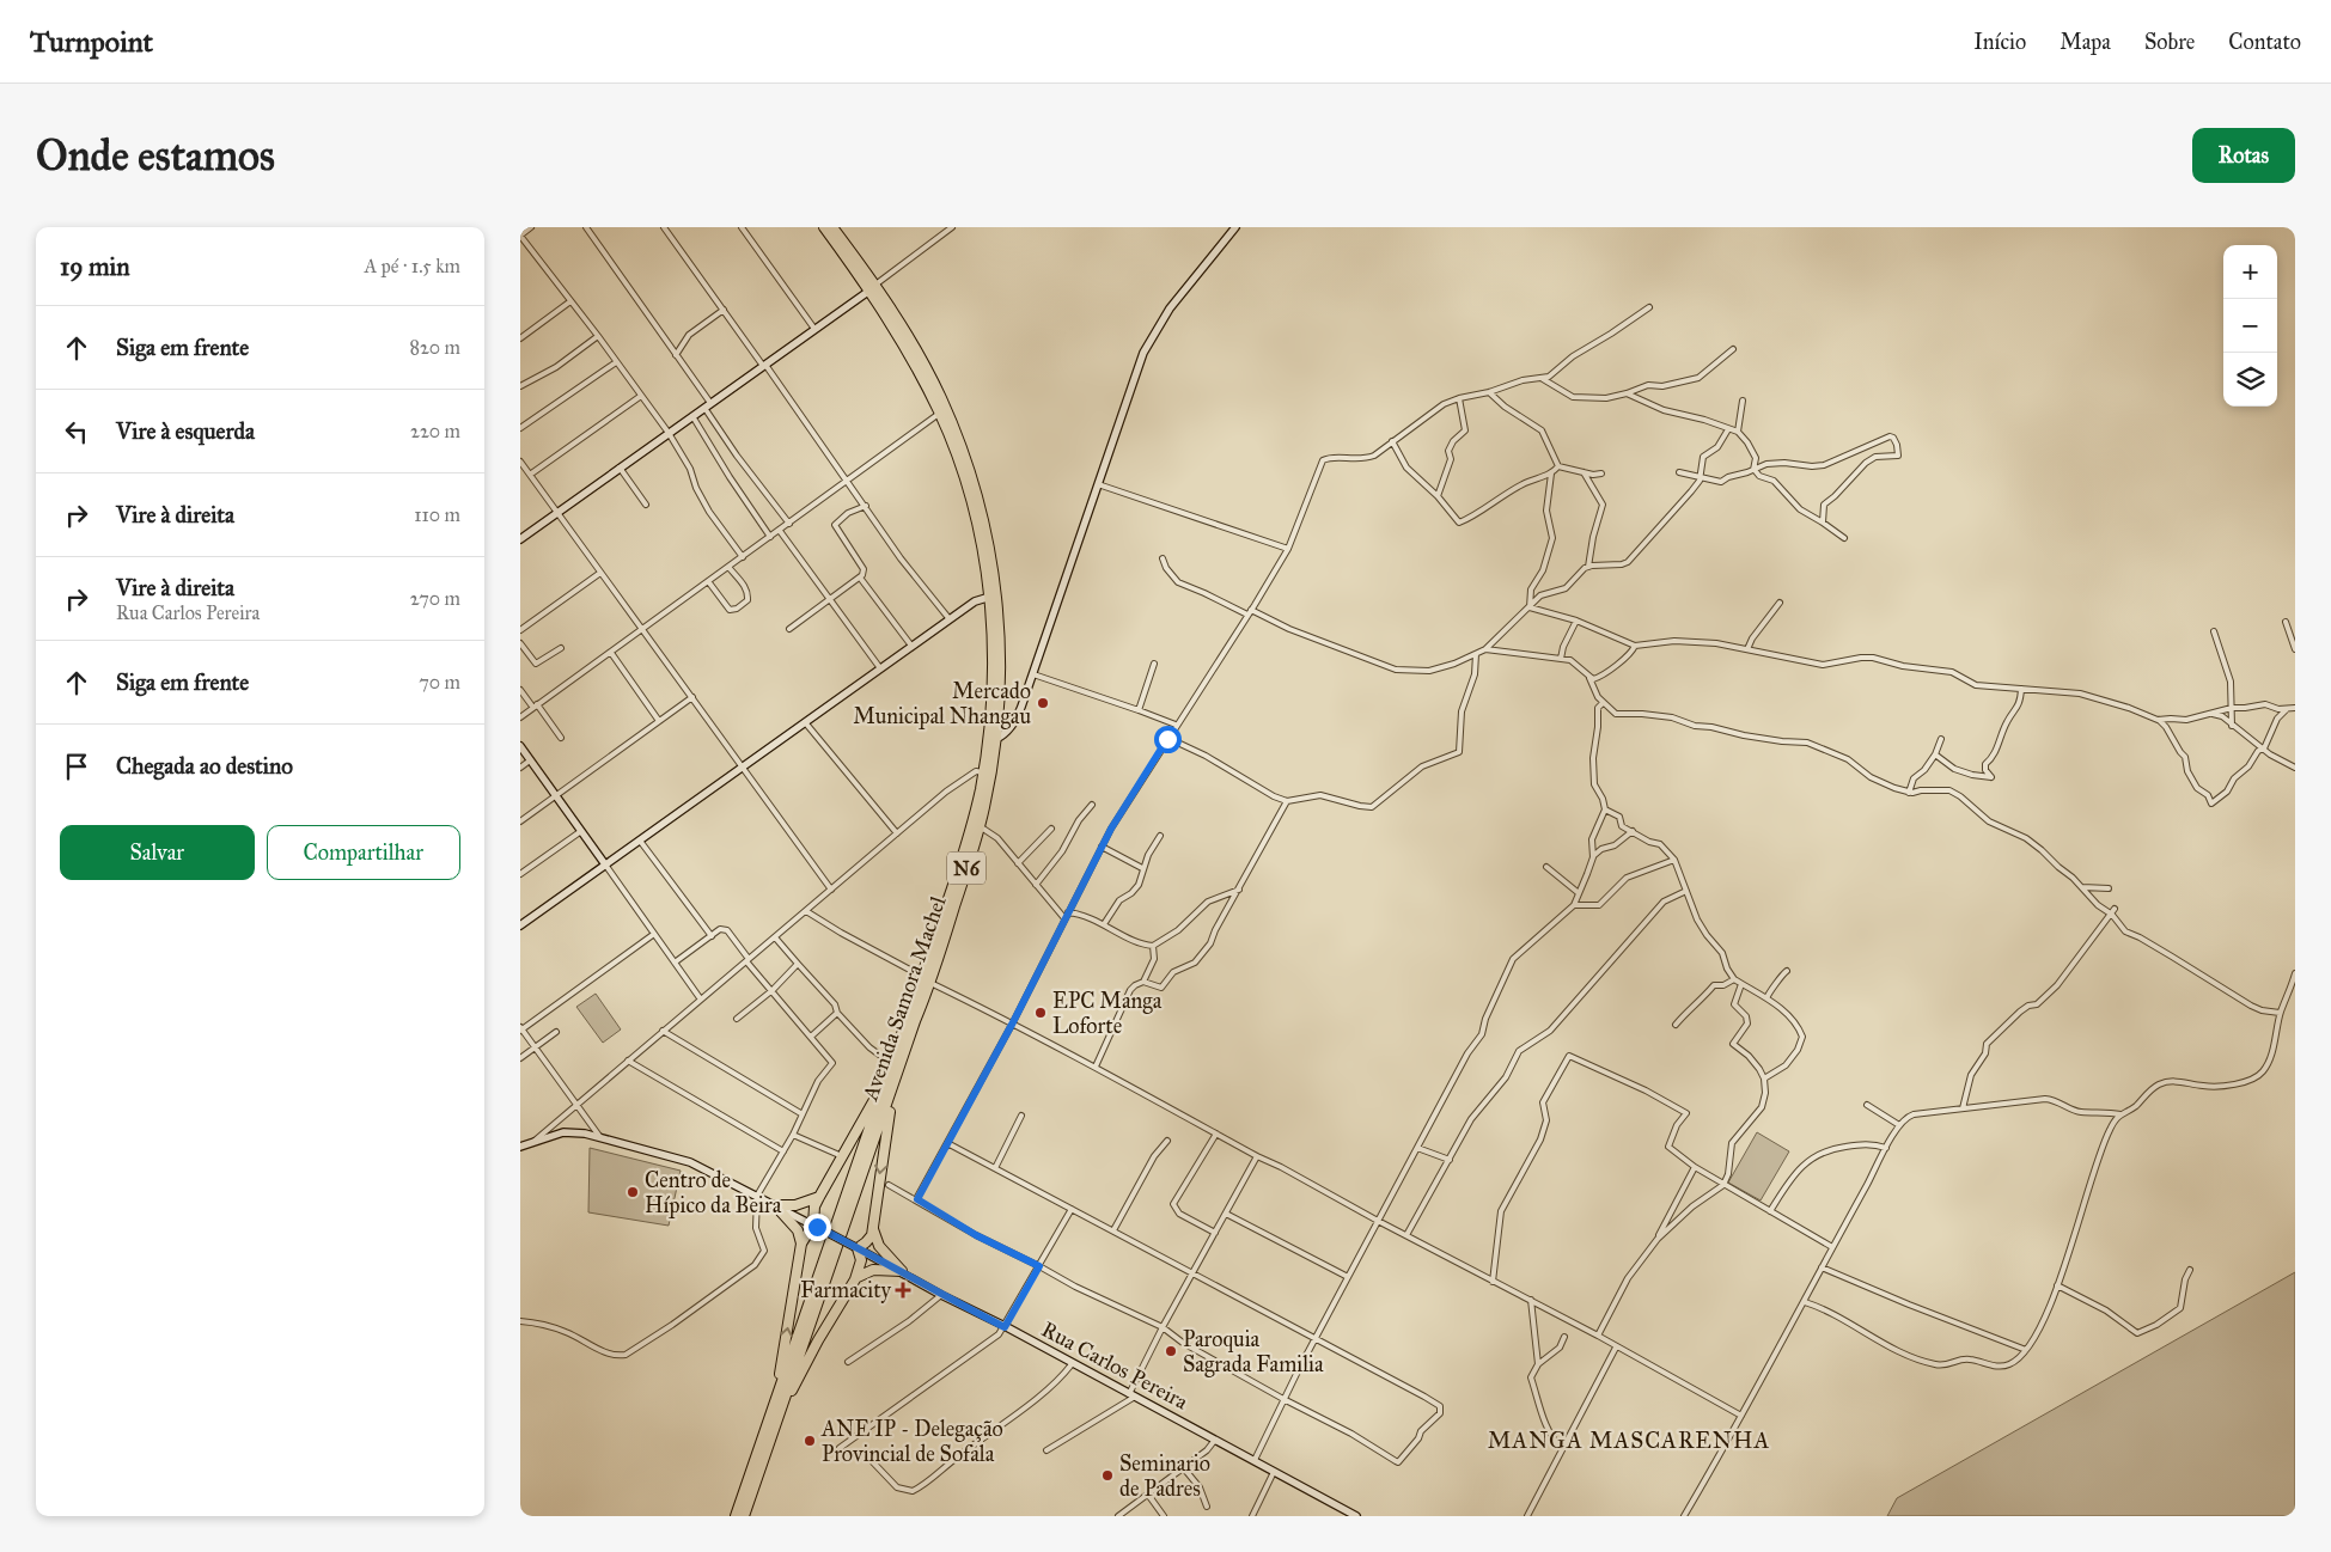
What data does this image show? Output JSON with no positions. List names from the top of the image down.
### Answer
{
  "streets": {
    "highway": ["N6", "Avenida Samora Machel"],
    "main road": ["Rua Carlos Pereira"]
  },
  "crossings": [
    ["N6", "Avenida Samora Machel"]
  ],
  "districts": ["MANGA MASCARENHA"],
  "places": {
    "other": [
      "Mercado Municipal Nhangau",
      "EPC Manga Loforte",
      "Centro de Hípico da Beira",
      "Paroquia Sagrada Familia",
      "ANE IP - Delegação Provincial de Sofala",
      "Seminario de Padres"
    ],
    "health": ["Farmacity"]
  },
  "page": {
    "header": "Turnpoint",
    "nav": [
      "Início",
      "Mapa",
      "Sobre",
      "Contato"
    ],
    "buttons": [
      "Rotas",
      ["Salvar", "Compartilhar"]
    ],
    "title": "Onde estamos",
    "heading": ["19 min", "A pé · 1.5 km"],
    "map_buttons": ["+", "−"],
    "list": [
      ["Siga em frente", "820 m"],
      ["Vire à esquerda", "220 m"],
      ["Vire à direita", "110 m"],
      ["Vire à direita", "Rua Carlos Pereira", "270 m"],
      ["Siga em frente", "70 m"],
      "Chegada ao destino"
    ]
  }
}
